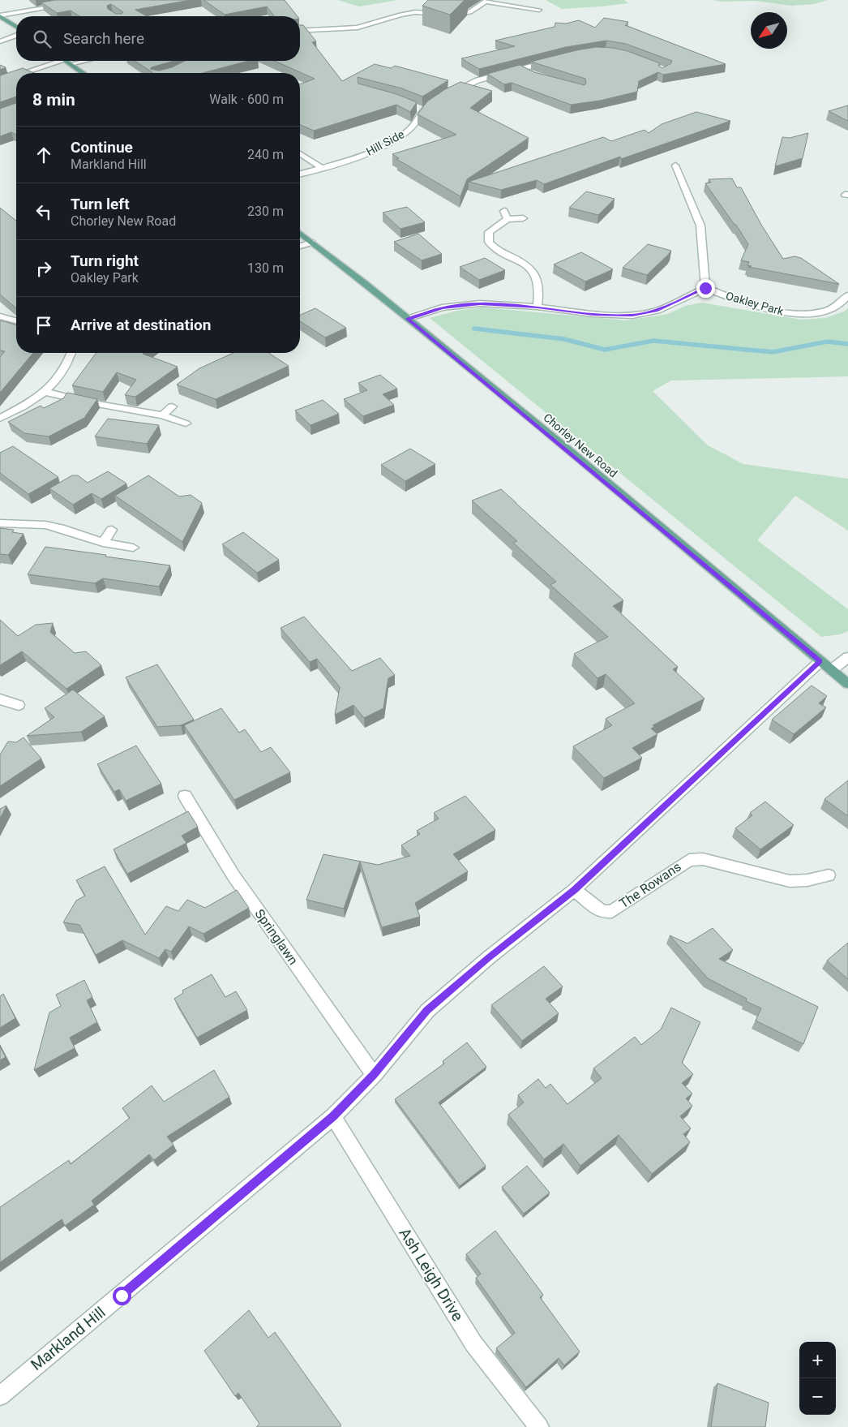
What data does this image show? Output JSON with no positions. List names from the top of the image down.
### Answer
{
  "streets": {
    "main road": ["Chorley New Road"],
    "street": [
      "Hill Side",
      "Oakley Park",
      "The Rowans",
      "Springlawn",
      "Ash Leigh Drive",
      "Markland Hill"
    ]
  },
  "crossings": [
    ["Chorley New Road", "Markland Hill"],
    ["The Rowans", "Markland Hill"],
    ["Springlawn", "Markland Hill"],
    ["Ash Leigh Drive", "Markland Hill"]
  ],
  "north": "bottom left",
  "page": {
    "search": "Search here",
    "heading": ["8 min", "Walk · 600 m"],
    "list": [
      ["Continue", "Markland Hill", "240 m"],
      ["Turn left", "Chorley New Road", "230 m"],
      ["Turn right", "Oakley Park", "130 m"],
      "Arrive at destination"
    ],
    "map_buttons": ["+", "−"]
  }
}
